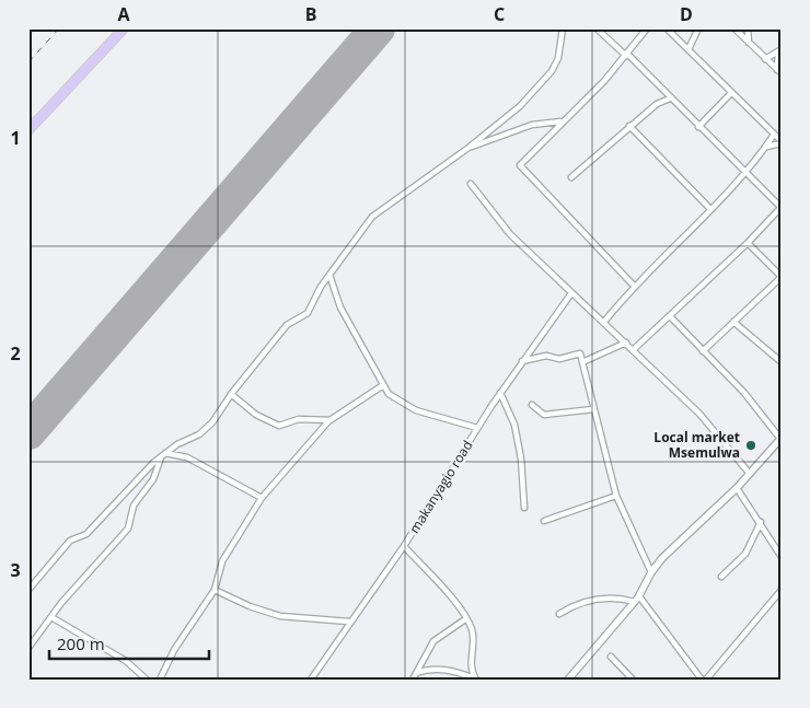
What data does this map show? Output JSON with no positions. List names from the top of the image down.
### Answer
{
  "streets": {
    "street": ["makanyagio road"]
  },
  "places": ["Local market Msemulwa"],
  "scale_bar": "200 m",
  "grid": {
    "columns": [
      "A",
      "B",
      "C",
      "D"
    ],
    "rows": ["1", "2", "3"]
  }
}
